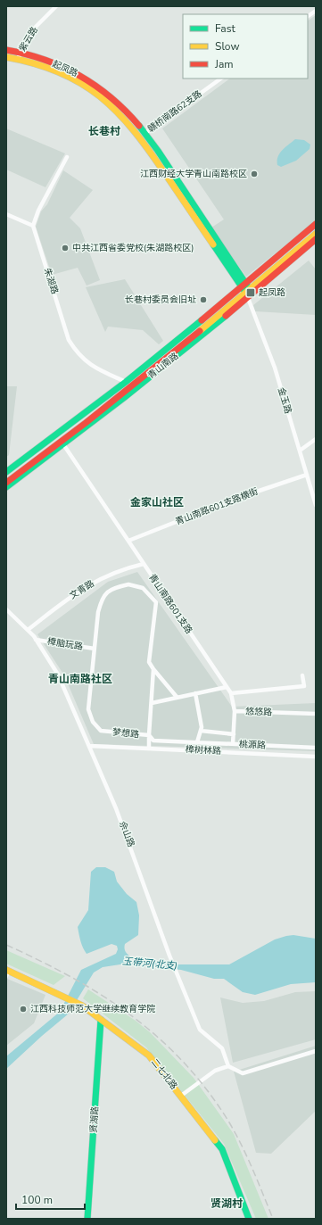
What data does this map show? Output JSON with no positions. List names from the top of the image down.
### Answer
{
  "streets": {
    "main road": [
      "起凤路",
      "青山南路",
      "二七北路",
      "贤湖路"
    ],
    "street": [
      "紫云路",
      "赣桥南路62支路",
      "朱湖路",
      "金玉路",
      "青山南路601支路横街",
      "文青路",
      "青山南路601支路",
      "樟脑玩路",
      "悠悠路",
      "梦想路",
      "桃源路",
      "樟树林路",
      "佘山路"
    ]
  },
  "crossings": [
    ["紫云路", "起凤路"],
    ["起凤路", "赣桥南路62支路"],
    ["起凤路", "青山南路"],
    ["起凤路", "金玉路"],
    ["朱湖路", "青山南路"],
    ["青山南路", "金玉路"],
    ["青山南路", "青山南路601支路"],
    ["金玉路", "青山南路601支路横街"],
    ["青山南路601支路横街", "青山南路601支路"],
    ["文青路", "青山南路601支路"],
    ["文青路", "佘山路"],
    ["樟脑玩路", "梦想路"],
    ["樟脑玩路", "佘山路"],
    ["悠悠路", "桃源路"],
    ["梦想路", "桃源路"],
    ["樟树林路", "佘山路"],
    ["二七北路", "贤湖路"]
  ],
  "districts": [
    "长巷村",
    "金家山社区",
    "青山南路社区",
    "贤湖村"
  ],
  "water": ["玉带河(北支)"],
  "places": {
    "other": [
      "江西财经大学青山南路校区",
      "中共江西省委党校(朱湖路校区)",
      "长巷村委员会旧址",
      "江西科技师范大学继续教育学院"
    ],
    "transit": ["起凤路"]
  },
  "legend": ["Fast", "Slow", "Jam"],
  "scale_bar": "100 m"
}
